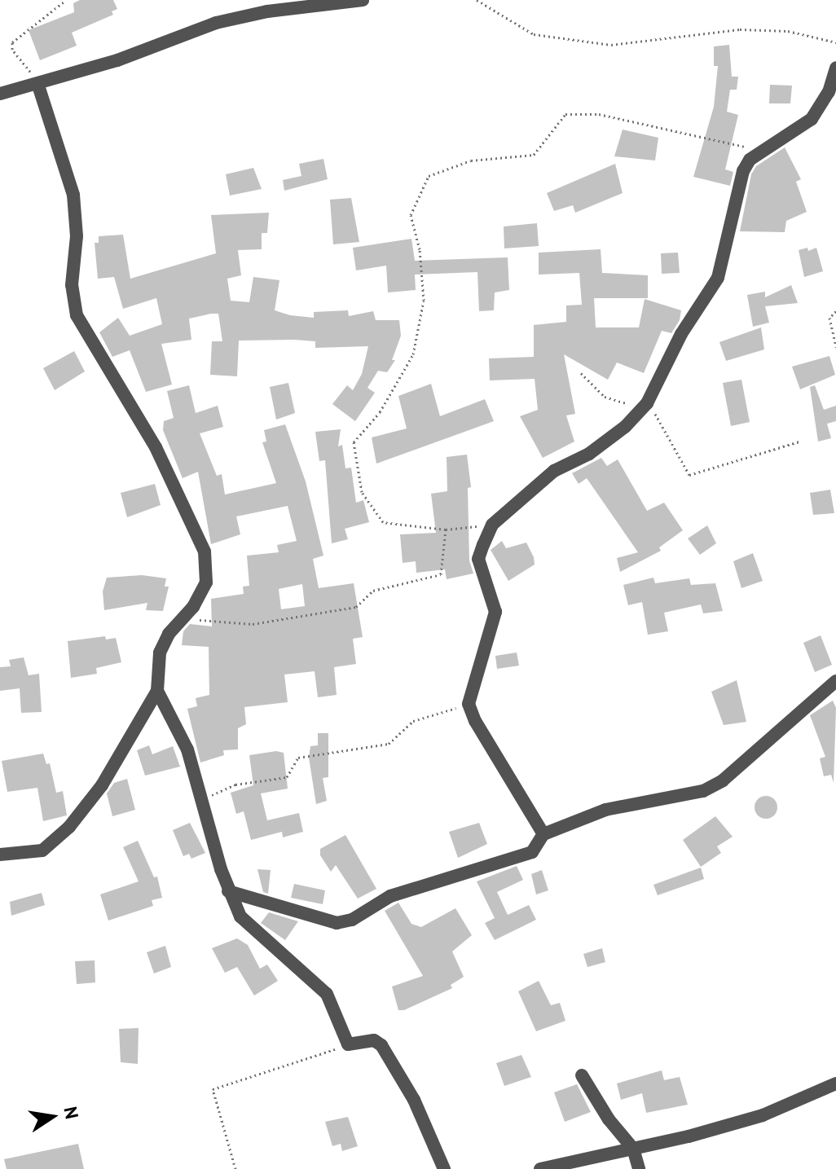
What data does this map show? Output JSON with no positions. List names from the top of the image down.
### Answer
{
  "north": "right"
}
